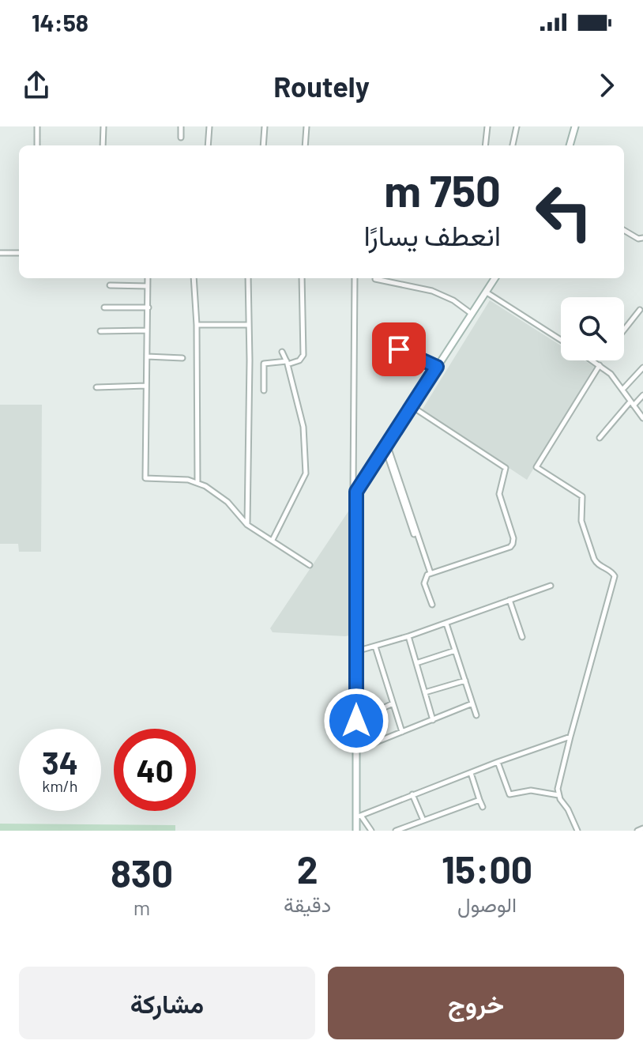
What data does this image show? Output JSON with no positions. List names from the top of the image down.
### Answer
{
  "page": {
    "status": "14:58",
    "header": "Routely",
    "turn": ["750 m", "انعطف يسارًا"],
    "speed": "34 km/h",
    "limit": "40",
    "eta": [
      "15:00",
      "الوصول",
      "2",
      "دقيقة",
      "830",
      "m"
    ],
    "buttons": ["خروج", "مشاركة"]
  }
}
